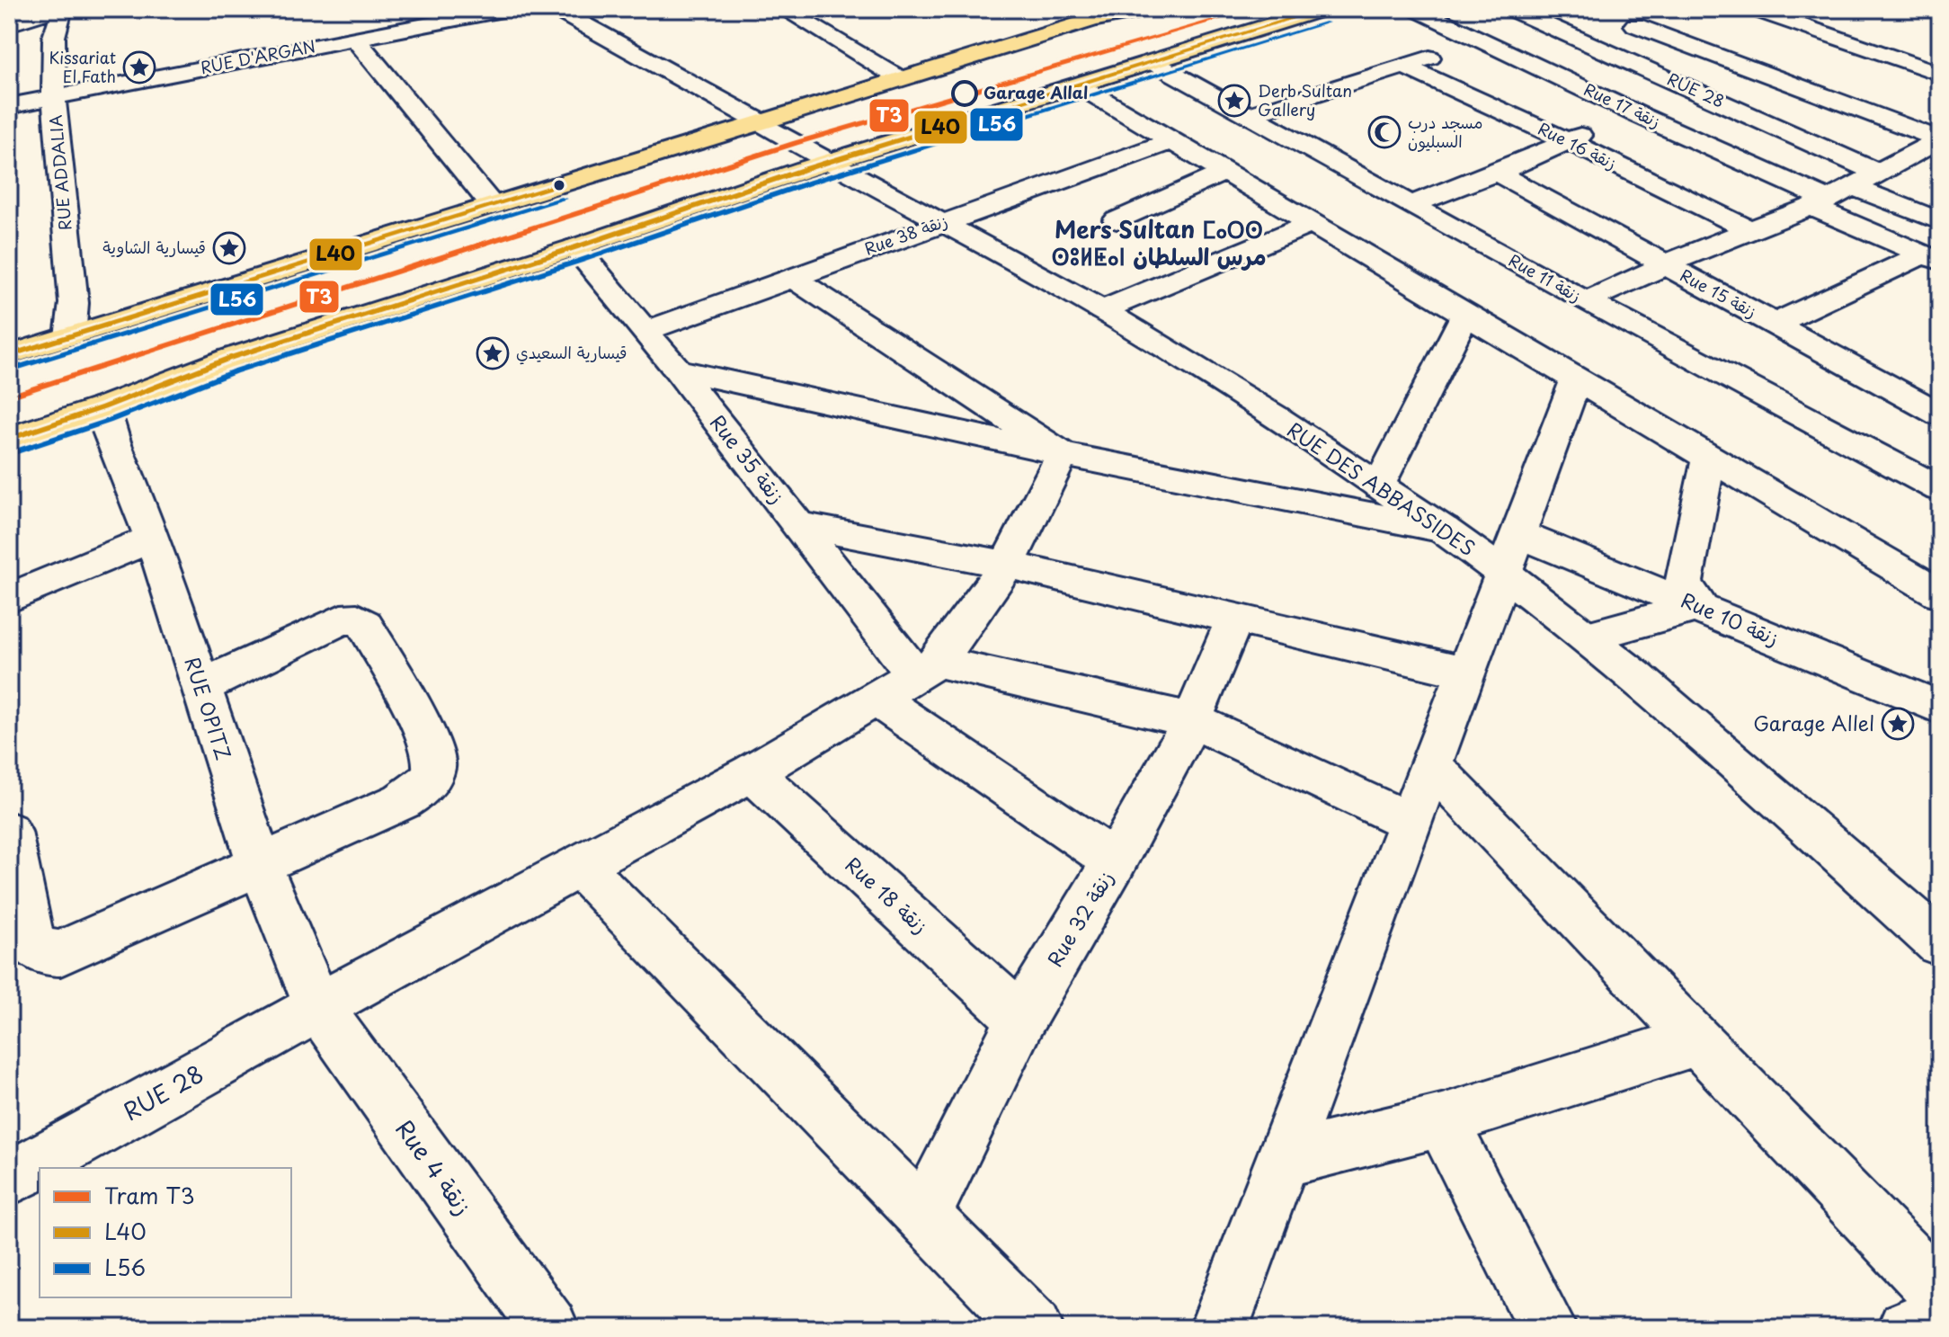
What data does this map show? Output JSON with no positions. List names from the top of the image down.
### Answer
{
  "streets": {
    "street": [
      "RUE D'ARGAN",
      "RUE 28",
      "Rue 17 زنقة",
      "Rue 16 زنقة",
      "RUE ADDALIA",
      "Rue 38 زنقة",
      "Rue 11 زنقة",
      "Rue 15 زنقة",
      "Rue 35 زنقة",
      "RUE DES ABBASSIDES",
      "Rue 10 زنقة",
      "RUE OPITZ",
      "Rue 18 زنقة",
      "Rue 32 زنقة",
      "Rue 4 زنقة"
    ]
  },
  "crossings": [
    ["RUE D'ARGAN", "RUE ADDALIA"],
    ["RUE 28", "Rue 35 زنقة"],
    ["RUE 28", "RUE OPITZ"],
    ["RUE 28", "Rue 18 زنقة"],
    ["RUE 28", "Rue 4 زنقة"],
    ["Rue 38 زنقة", "Rue 35 زنقة"],
    ["Rue 38 زنقة", "RUE DES ABBASSIDES"],
    ["RUE DES ABBASSIDES", "Rue 10 زنقة"],
    ["RUE OPITZ", "Rue 4 زنقة"],
    ["Rue 18 زنقة", "Rue 32 زنقة"]
  ],
  "districts": ["Mers Sultan ⵎⴰⵔⵙ ⵙⵓⵍⵟⴰⵏ مرس السلطان"],
  "places": {
    "place": [
      "Kissariat El Fath",
      "Derb Sultan Gallery",
      "قيسارية الشاوية",
      "قيسارية السعيدي",
      "Garage Allel"
    ],
    "other": ["Garage Allal"],
    "mosque": ["مسجد درب السبليون"]
  },
  "lines": ["tram line T3", "transit line L40", "transit line L56"],
  "legend": ["Tram T3", "L40", "L56"]
}
